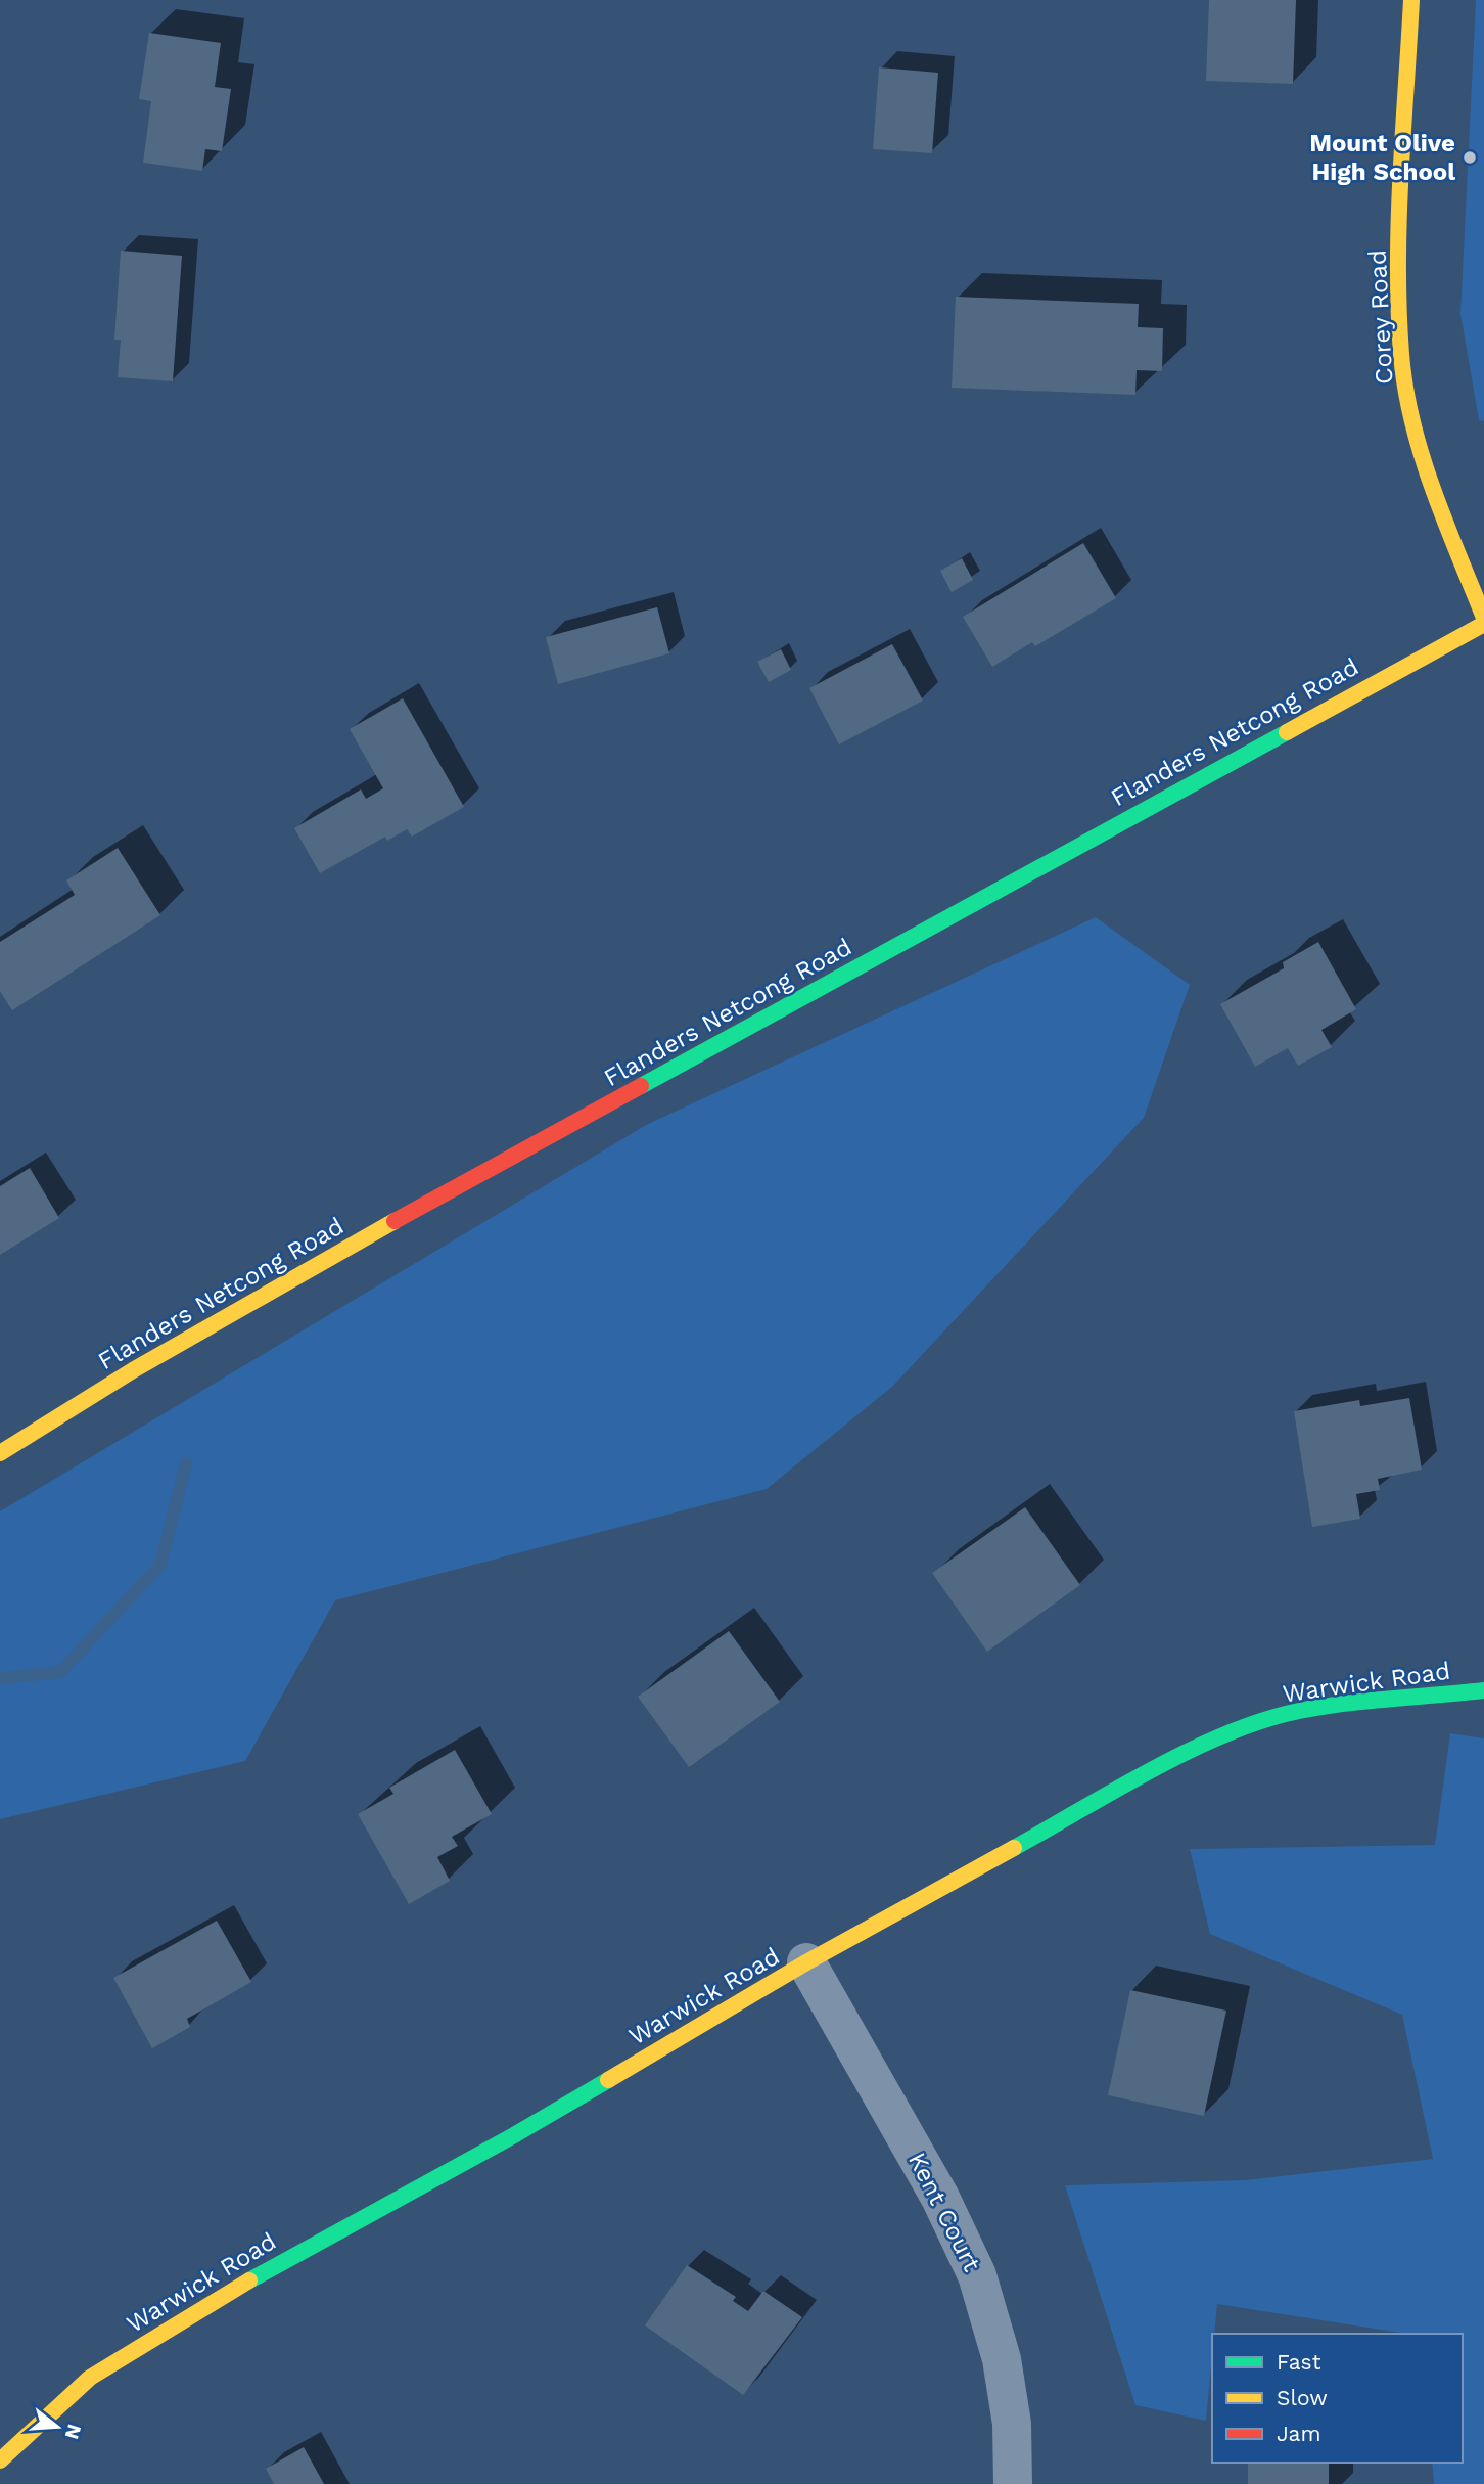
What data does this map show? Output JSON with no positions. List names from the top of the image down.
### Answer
{
  "streets": {
    "street": [
      "Corey Road",
      "Flanders Netcong Road",
      "Warwick Road",
      "Kent Court"
    ]
  },
  "crossings": [
    ["Warwick Road", "Kent Court"]
  ],
  "places": ["Mount Olive High School"],
  "legend": ["Fast", "Slow", "Jam"],
  "north": "right"
}
